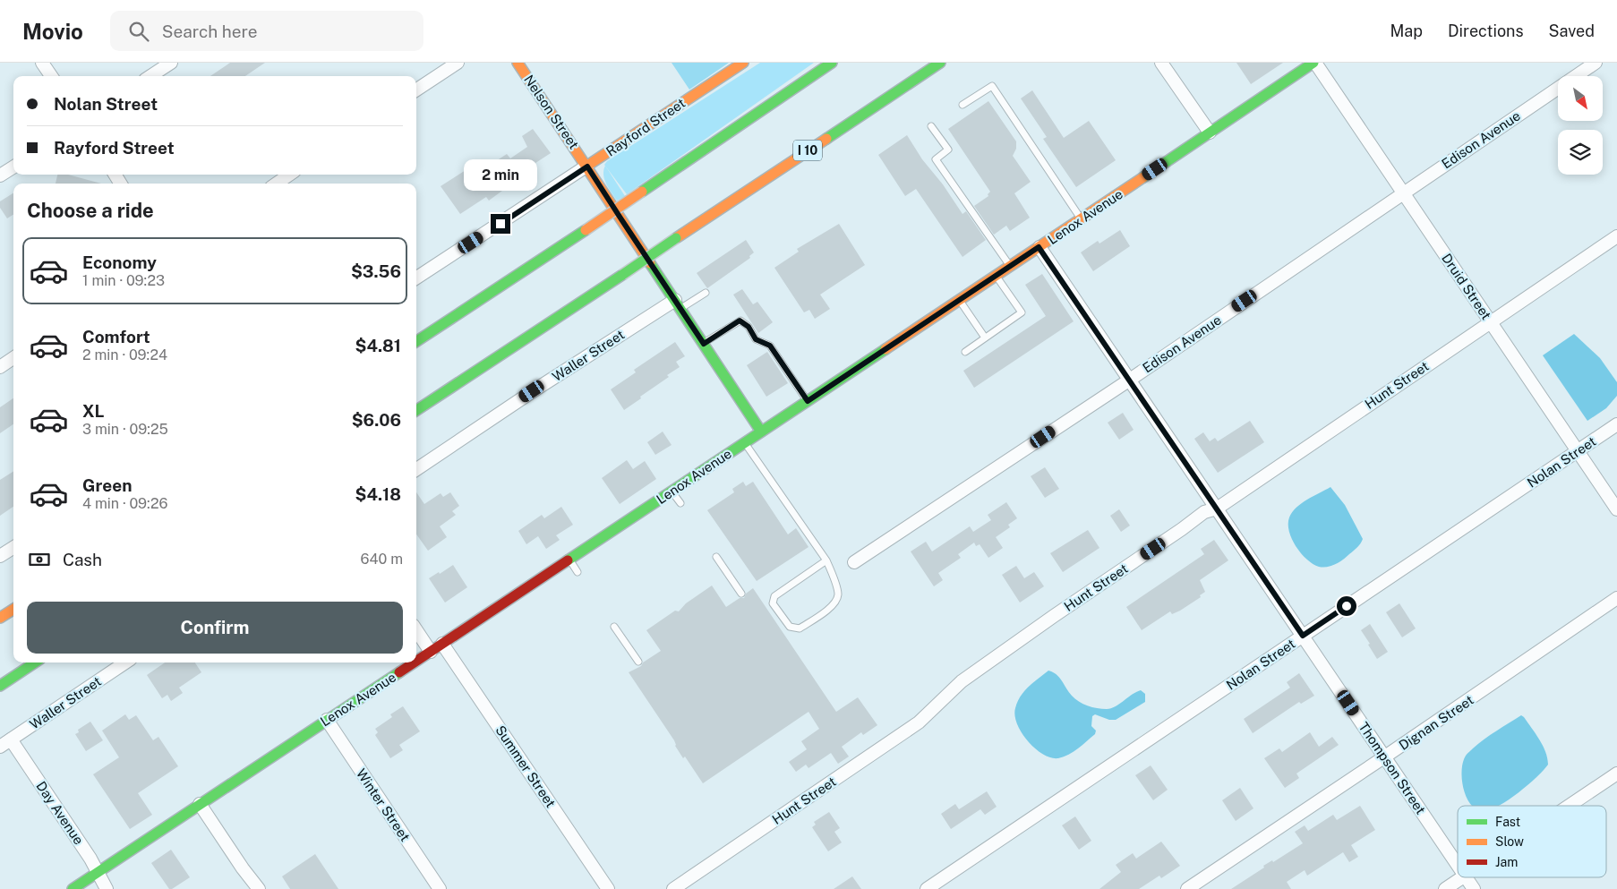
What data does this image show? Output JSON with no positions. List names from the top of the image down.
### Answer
{
  "streets": {
    "main road": [
      "Nelson Street",
      "Rayford Street",
      "I 10",
      "Lenox Avenue"
    ],
    "street": [
      "Edison Avenue",
      "Druid Street",
      "Waller Street",
      "Hunt Street",
      "Nolan Street",
      "Dignan Street",
      "Summer Street",
      "Thompson Street",
      "Winter Street",
      "Day Avenue"
    ]
  },
  "crossings": [
    ["Nelson Street", "Rayford Street"],
    ["Nelson Street", "Lenox Avenue"],
    ["Nelson Street", "Waller Street"],
    ["Edison Avenue", "Druid Street"],
    ["Edison Avenue", "Thompson Street"],
    ["Lenox Avenue", "Druid Street"],
    ["Lenox Avenue", "Summer Street"],
    ["Lenox Avenue", "Thompson Street"],
    ["Lenox Avenue", "Winter Street"],
    ["Lenox Avenue", "Day Avenue"],
    ["Druid Street", "Hunt Street"],
    ["Druid Street", "Nolan Street"],
    ["Waller Street", "Day Avenue"],
    ["Hunt Street", "Thompson Street"],
    ["Nolan Street", "Thompson Street"],
    ["Dignan Street", "Thompson Street"]
  ],
  "legend": ["Fast", "Slow", "Jam"],
  "north": "bottom right",
  "page": {
    "header": "Movio",
    "search": "Search here",
    "nav": ["Map", "Directions", "Saved"],
    "banner": ["Nolan Street", "Rayford Street"],
    "bubble": "2 min",
    "heading": "Choose a ride",
    "list": [
      {
        "name": "Economy",
        "note": "1 min · 09:23",
        "value": "$3.56"
      },
      {
        "name": "Comfort",
        "note": "2 min · 09:24",
        "value": "$4.81"
      },
      {
        "name": "XL",
        "note": "3 min · 09:25",
        "value": "$6.06"
      },
      {
        "name": "Green",
        "note": "4 min · 09:26",
        "value": "$4.18"
      }
    ],
    "pay": ["Cash", "640 m"],
    "buttons": "Confirm"
  }
}
